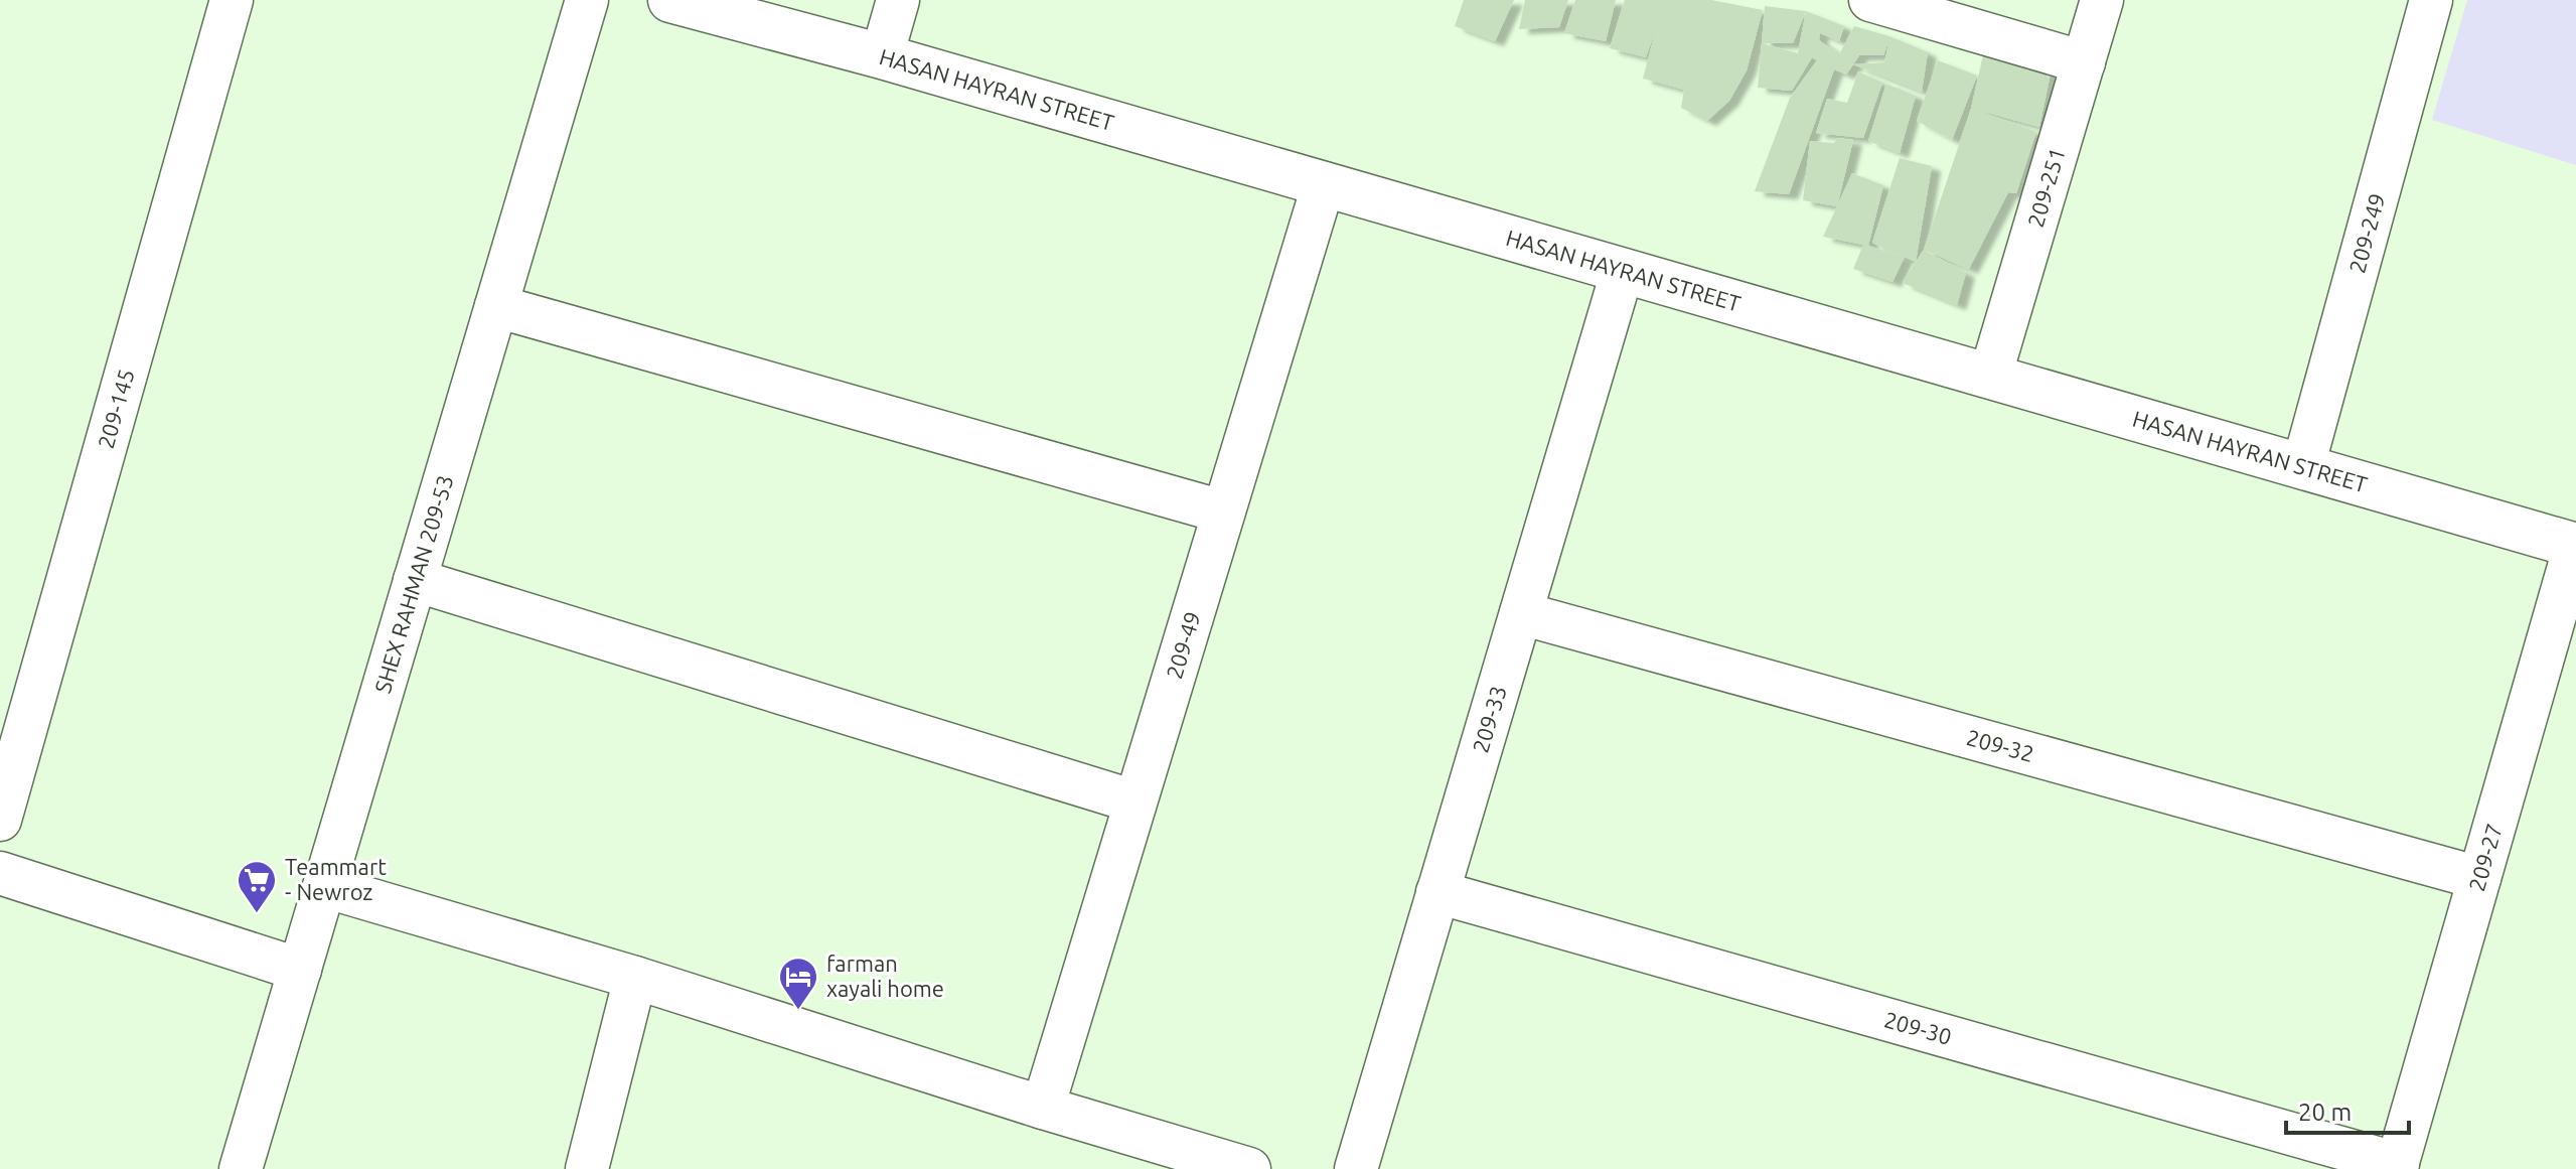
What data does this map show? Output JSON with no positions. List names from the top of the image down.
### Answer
{
  "streets": {
    "street": [
      "HASAN HAYRAN STREET",
      "209-251",
      "209-249",
      "209-145",
      "SHEX RAHMAN 209-53",
      "209-49",
      "209-33",
      "209-32",
      "209-27",
      "209-30"
    ]
  },
  "crossings": [
    ["HASAN HAYRAN STREET", "209-251"],
    ["HASAN HAYRAN STREET", "209-249"],
    ["HASAN HAYRAN STREET", "209-49"],
    ["HASAN HAYRAN STREET", "209-33"],
    ["HASAN HAYRAN STREET", "209-27"],
    ["209-33", "209-32"],
    ["209-33", "209-30"],
    ["209-32", "209-27"],
    ["209-27", "209-30"]
  ],
  "places": {
    "supermarket": ["Teammart - Newroz"],
    "hotel": ["farman xayali home"]
  },
  "scale_bar": "20 m"
}
